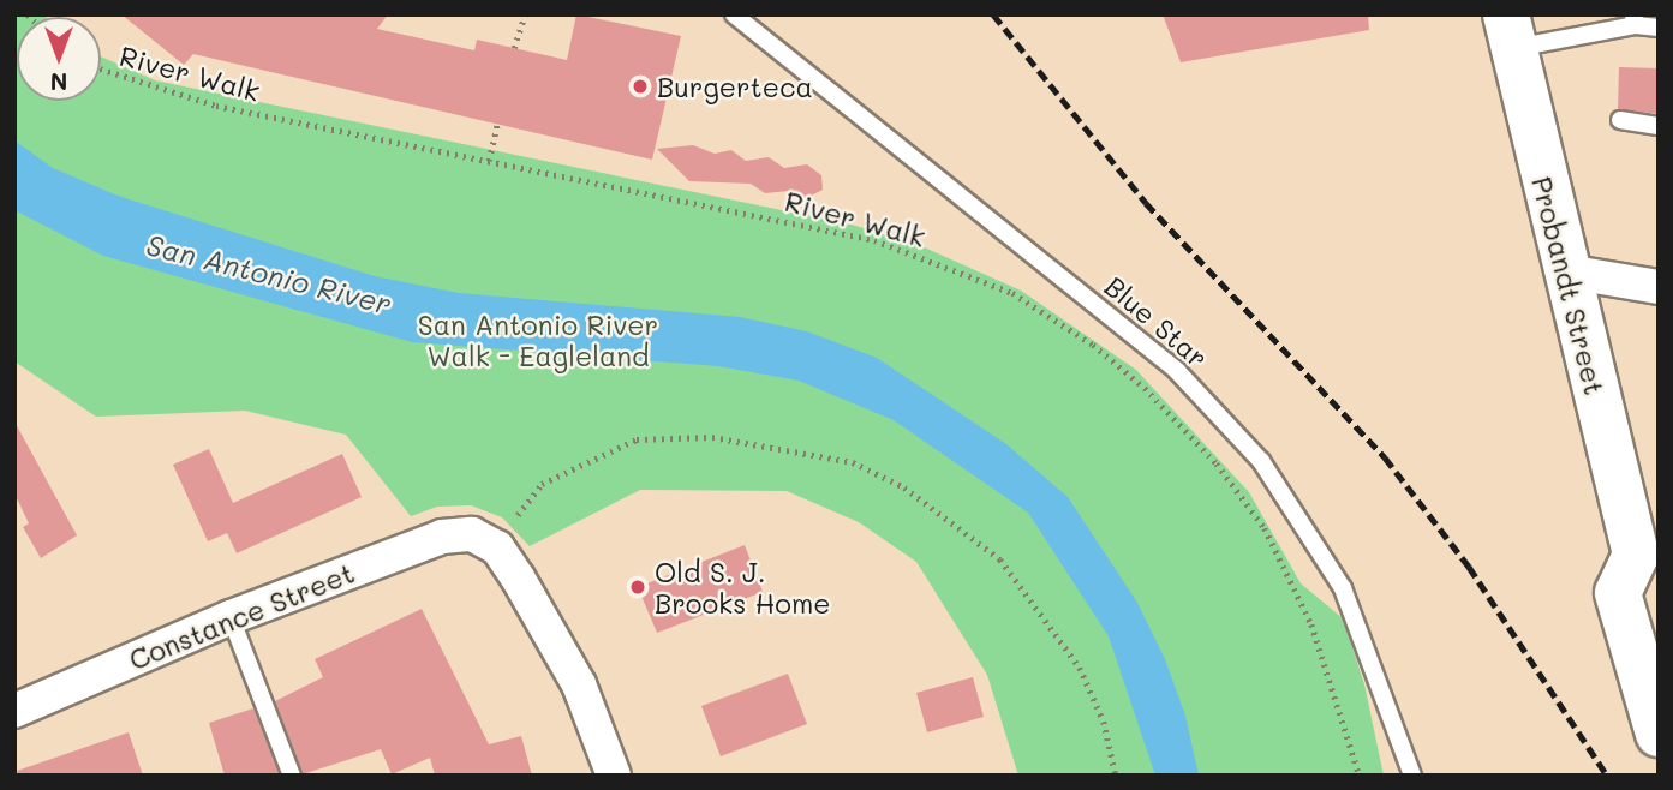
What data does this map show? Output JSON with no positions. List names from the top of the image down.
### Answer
{
  "streets": {
    "main road": ["Probandt Street"],
    "street": ["Constance Street"],
    "lane": ["Blue Star"],
    "path": ["River Walk"]
  },
  "water": ["San Antonio River"],
  "parks": ["San Antonio River Walk - Eagleland"],
  "places": ["Burgerteca", "Old S. J. Brooks Home"],
  "north": "bottom"
}
